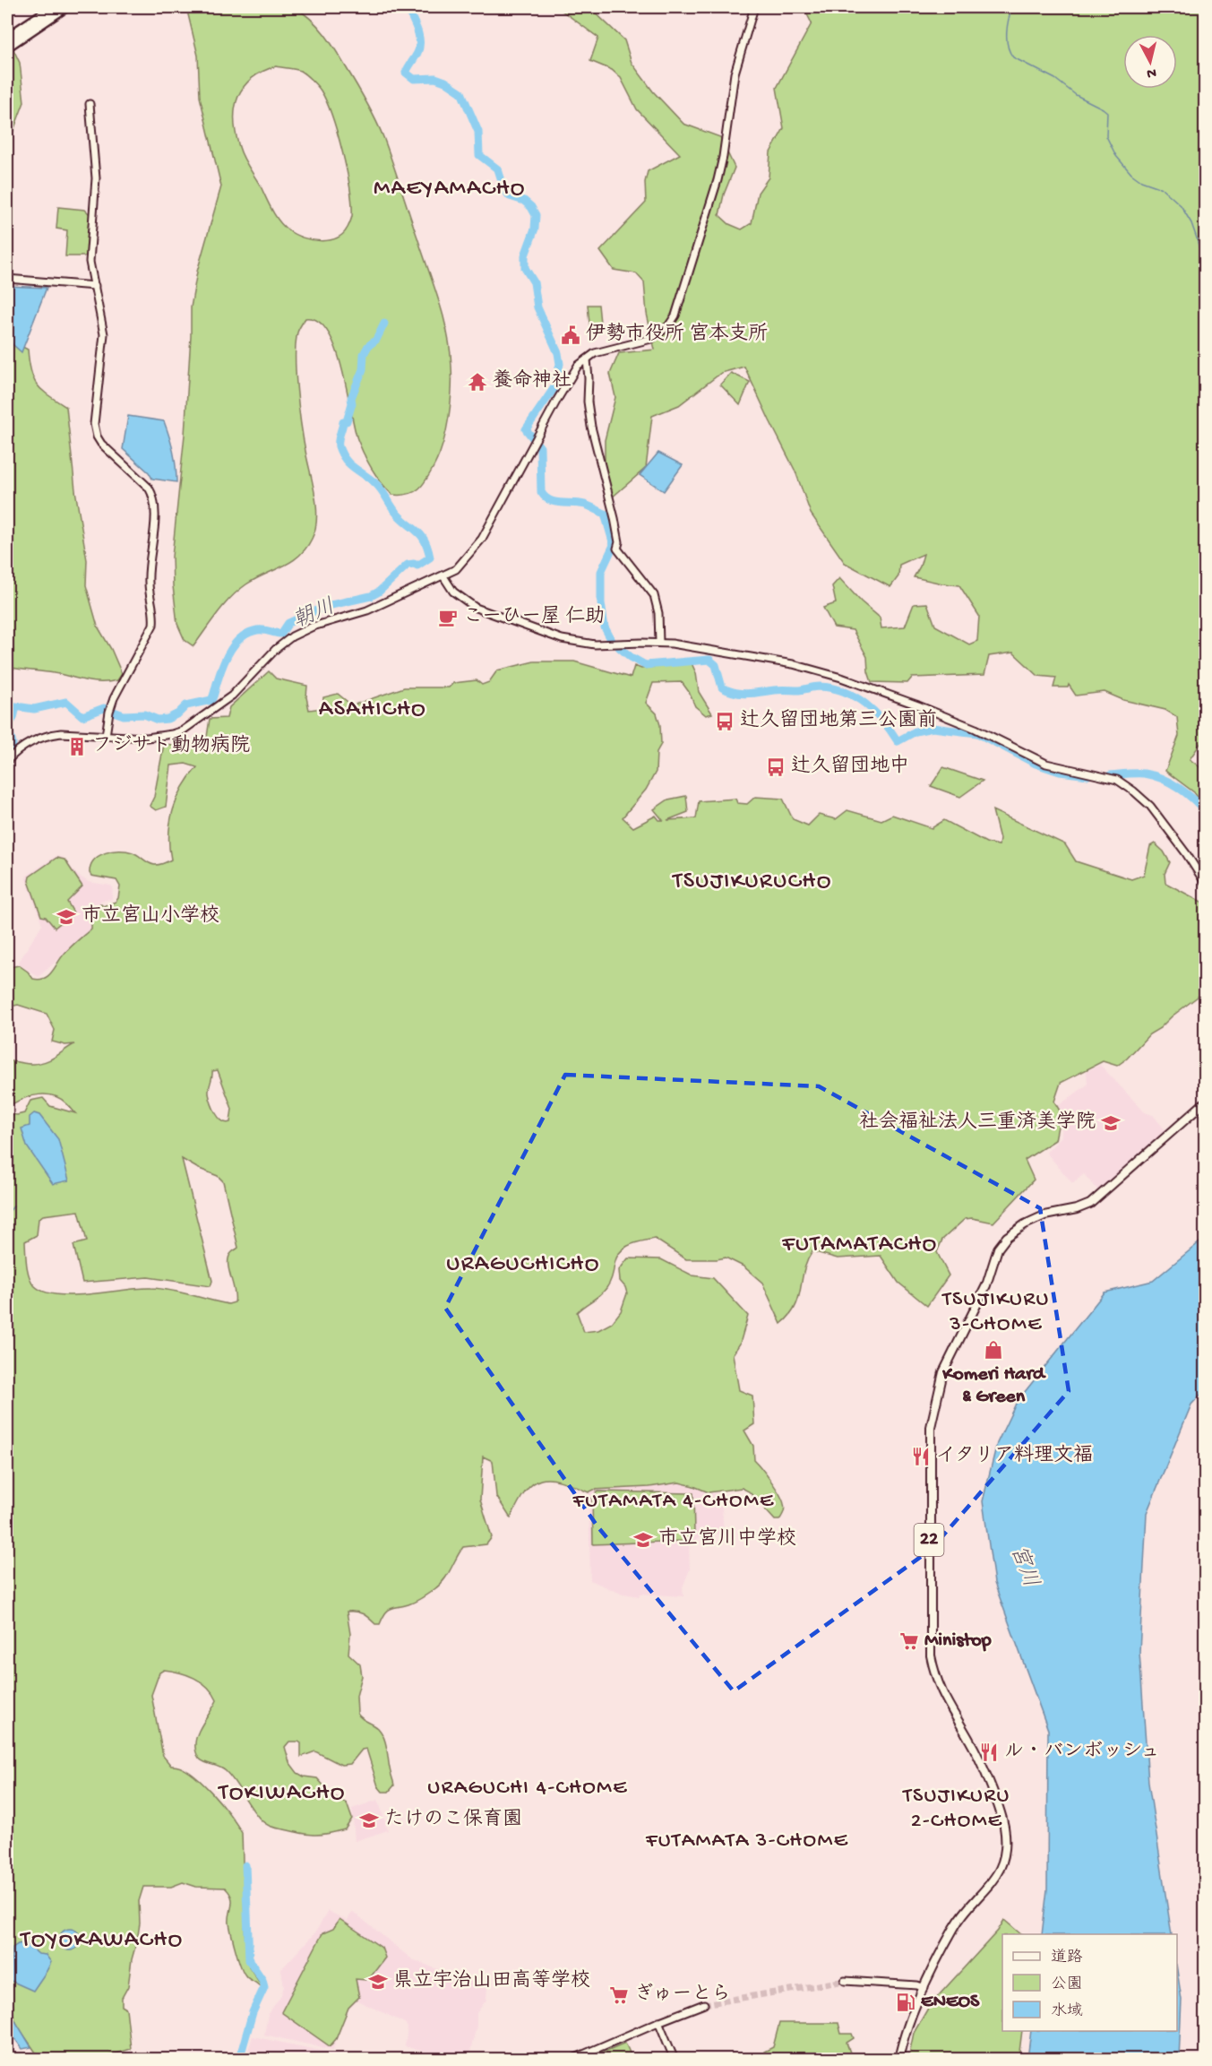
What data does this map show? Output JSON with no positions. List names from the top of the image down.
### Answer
{
  "streets": {
    "main road": ["22"]
  },
  "districts": [
    "MAEYAMACHO",
    "ASAHICHO",
    "TSUJIKURUCHO",
    "FUTAMATACHO",
    "URAGUCHICHO",
    "TSUJIKURU 3-CHOME",
    "FUTAMATA 4-CHOME",
    "URAGUCHI 4-CHOME",
    "TOKIWACHO",
    "TSUJIKURU 2-CHOME",
    "FUTAMATA 3-CHOME",
    "TOYOKAWACHO"
  ],
  "water": ["朝川", "宮川"],
  "places": {
    "public building": ["伊勢市役所 宮本支所"],
    "temple": ["養命神社"],
    "cafe": ["こーひー屋 仁助"],
    "bus stop": ["辻久留団地第三公園前", "辻久留団地中"],
    "building": ["フジサト動物病院"],
    "school or university": [
      "市立宮山小学校",
      "社会福祉法人三重済美学院",
      "市立宮川中学校",
      "たけのこ保育園",
      "県立宇治山田高等学校"
    ],
    "shop": ["Komeri Hard & Green"],
    "restaurant": ["イタリア料理文福", "ル・バンボッシュ"],
    "supermarket": ["Ministop", "ぎゅーとら"],
    "fuel station": ["ENEOS"]
  },
  "legend": ["道路", "公園", "水域"],
  "north": "bottom"
}
